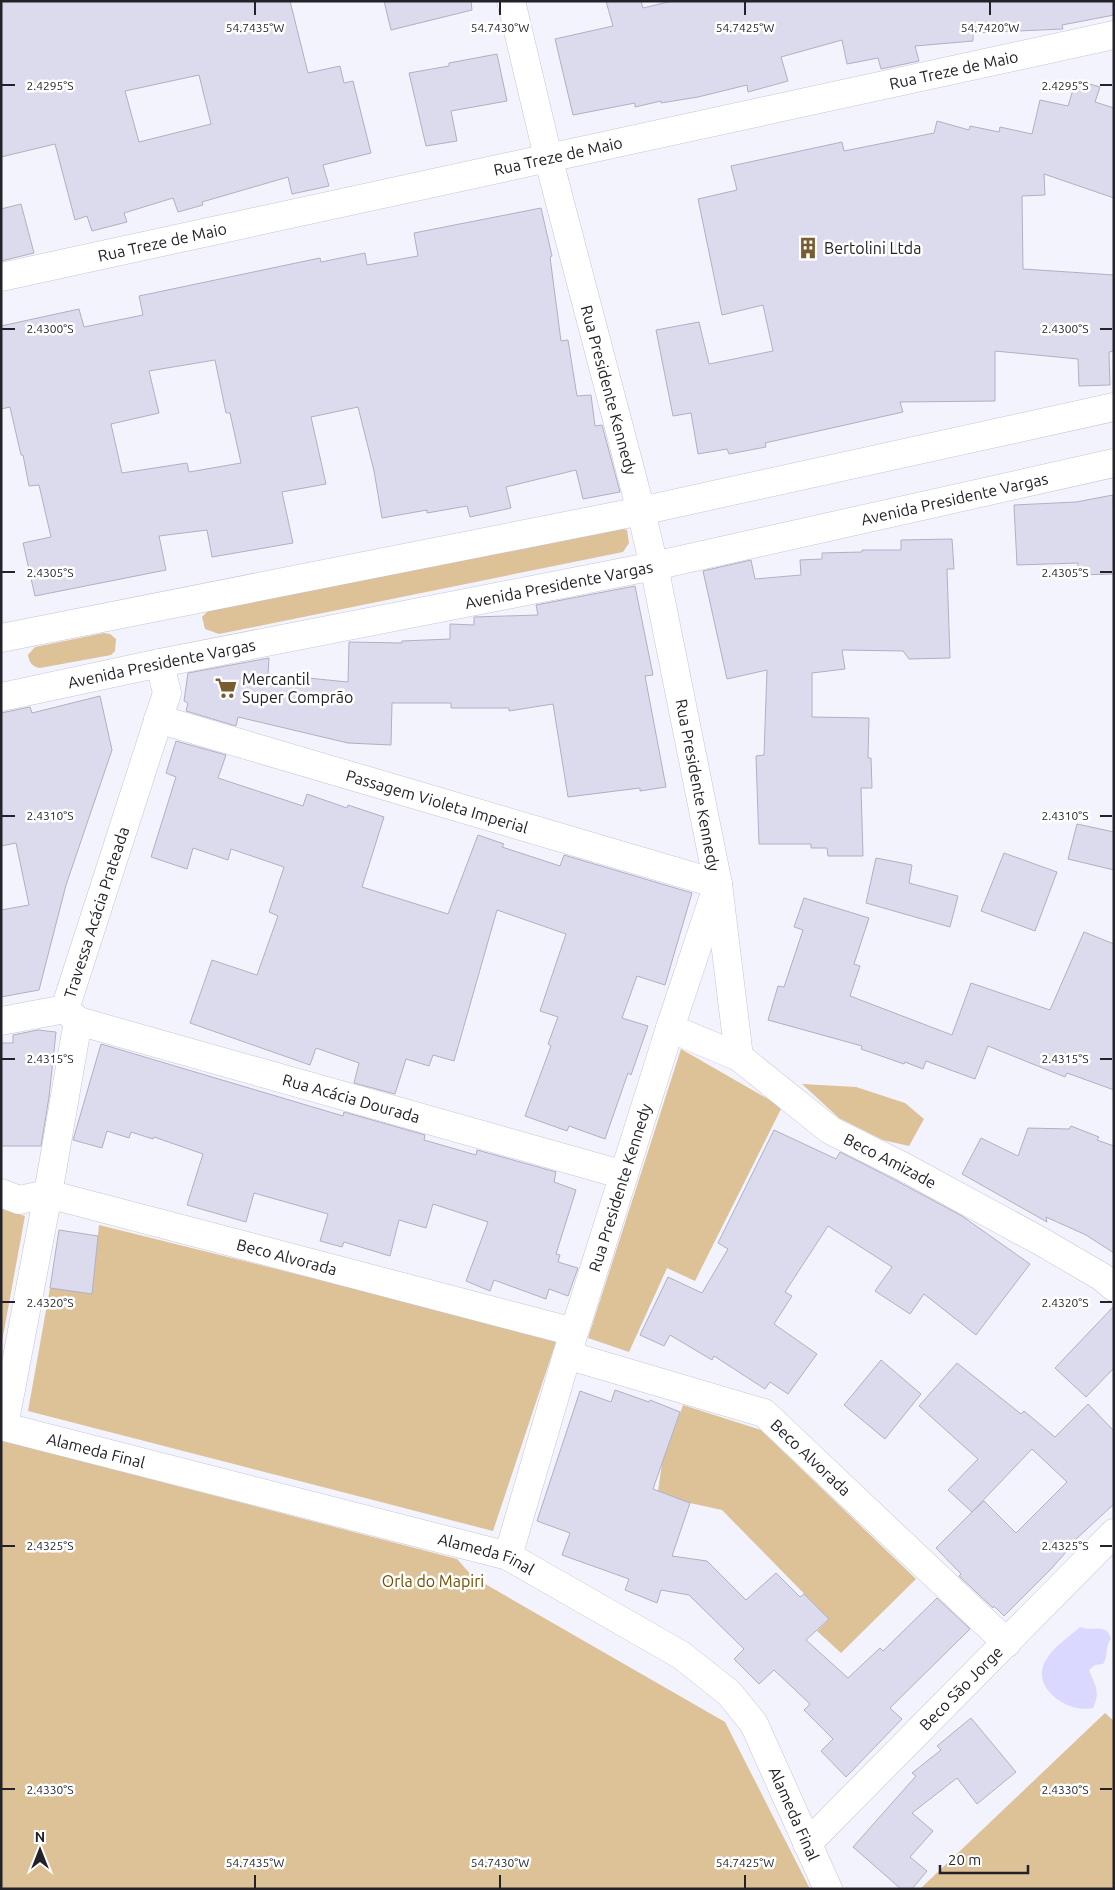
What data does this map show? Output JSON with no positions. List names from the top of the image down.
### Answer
{
  "streets": {
    "street": [
      "Rua Treze de Maio",
      "Rua Presidente Kennedy",
      "Avenida Presidente Vargas",
      "Passagem Violeta Imperial",
      "Travessa Acácia Prateada",
      "Rua Acácia Dourada",
      "Beco Amizade",
      "Beco Alvorada",
      "Alameda Final",
      "Beco São Jorge"
    ]
  },
  "crossings": [
    ["Rua Treze de Maio", "Rua Presidente Kennedy"],
    ["Rua Presidente Kennedy", "Avenida Presidente Vargas"],
    ["Rua Presidente Kennedy", "Passagem Violeta Imperial"],
    ["Rua Presidente Kennedy", "Rua Acácia Dourada"],
    ["Rua Presidente Kennedy", "Beco Amizade"],
    ["Rua Presidente Kennedy", "Beco Alvorada"],
    ["Rua Presidente Kennedy", "Alameda Final"],
    ["Avenida Presidente Vargas", "Travessa Acácia Prateada"],
    ["Passagem Violeta Imperial", "Travessa Acácia Prateada"],
    ["Travessa Acácia Prateada", "Rua Acácia Dourada"],
    ["Travessa Acácia Prateada", "Beco Alvorada"],
    ["Travessa Acácia Prateada", "Alameda Final"],
    ["Beco Alvorada", "Beco São Jorge"],
    ["Alameda Final", "Beco São Jorge"]
  ],
  "parks": ["Orla do Mapiri"],
  "places": {
    "building": ["Bertolini Ltda"],
    "supermarket": ["Mercantil Super Comprão"]
  },
  "scale_bar": "20 m",
  "north": "top",
  "coordinates": [
    "54.7435°W",
    "54.7430°W",
    "54.7425°W",
    "54.7420°W",
    "2.4295°S",
    "2.4300°S",
    "2.4305°S",
    "2.4310°S",
    "2.4315°S",
    "2.4320°S",
    "2.4325°S",
    "2.4330°S"
  ]
}
